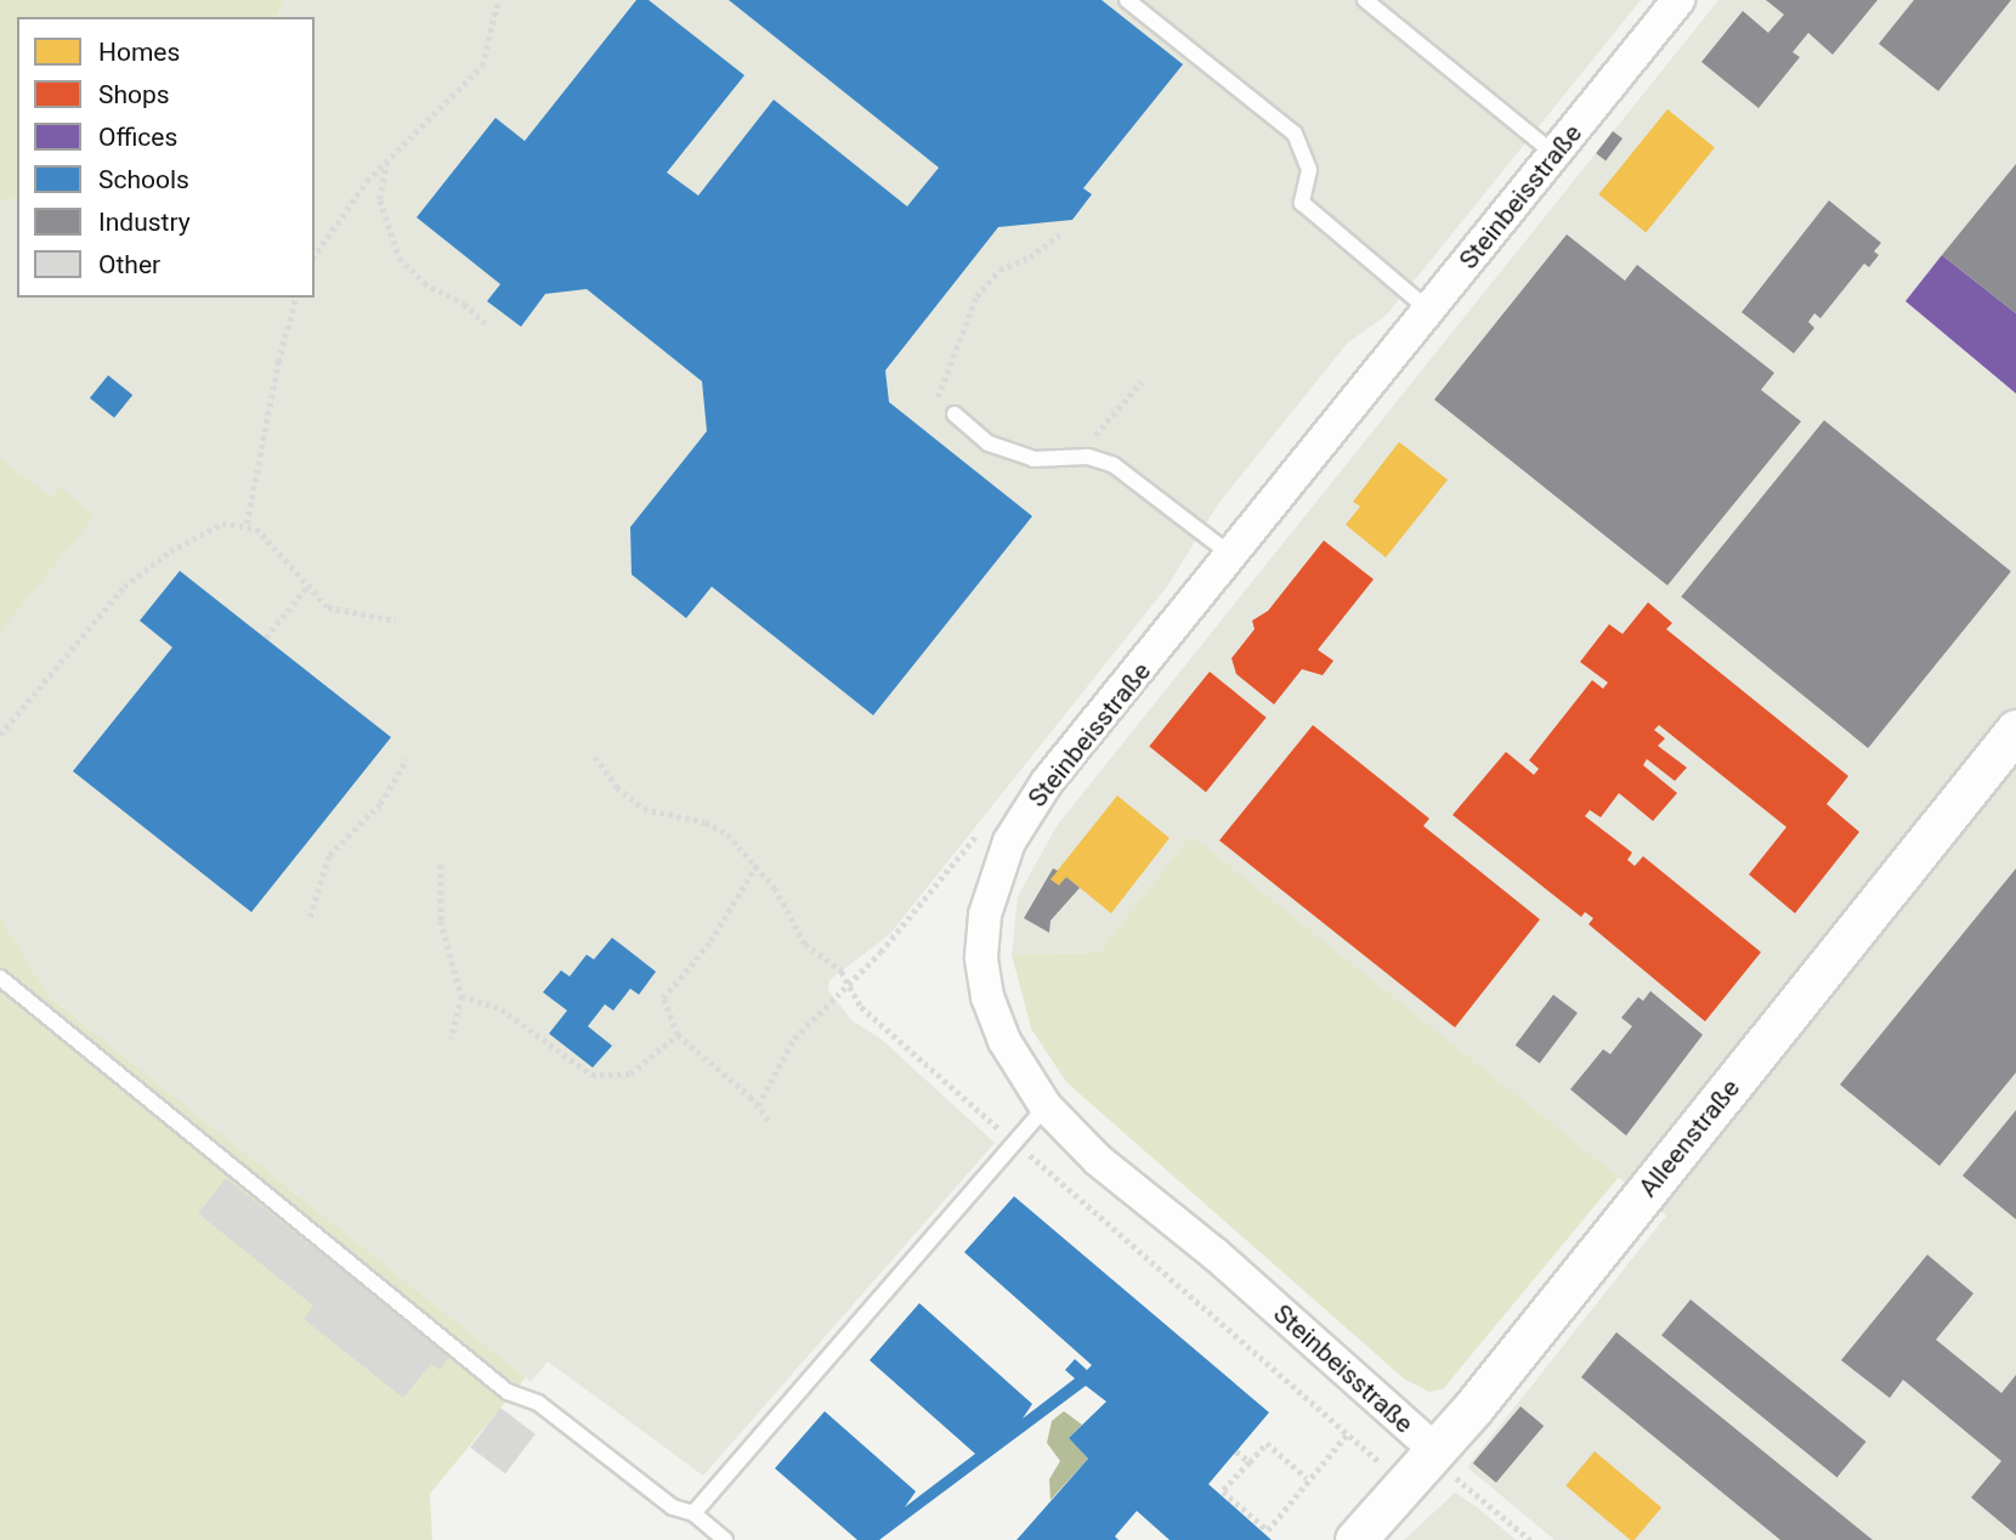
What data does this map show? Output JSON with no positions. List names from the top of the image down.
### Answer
{
  "streets": {
    "street": ["Steinbeisstraße", "Alleenstraße"]
  },
  "crossings": [
    ["Steinbeisstraße", "Alleenstraße"]
  ],
  "legend": [
    "Homes",
    "Shops",
    "Offices",
    "Schools",
    "Industry",
    "Other"
  ]
}
